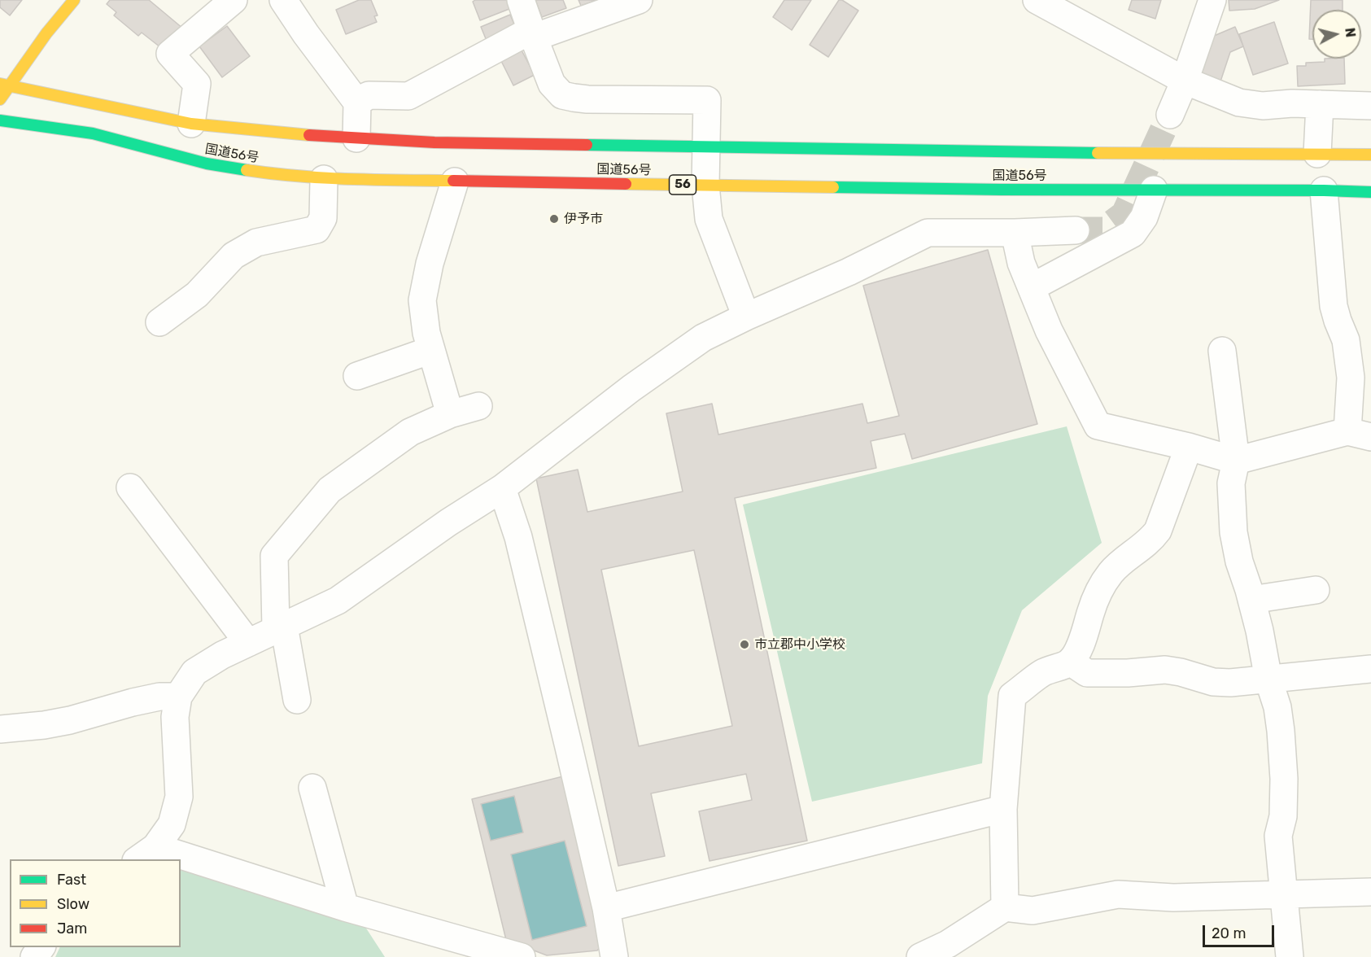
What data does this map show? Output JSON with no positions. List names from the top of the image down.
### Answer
{
  "streets": {
    "main road": ["国道56号", "56"]
  },
  "places": ["伊予市", "市立郡中小学校"],
  "legend": ["Fast", "Slow", "Jam"],
  "scale_bar": "20 m",
  "north": "right"
}
